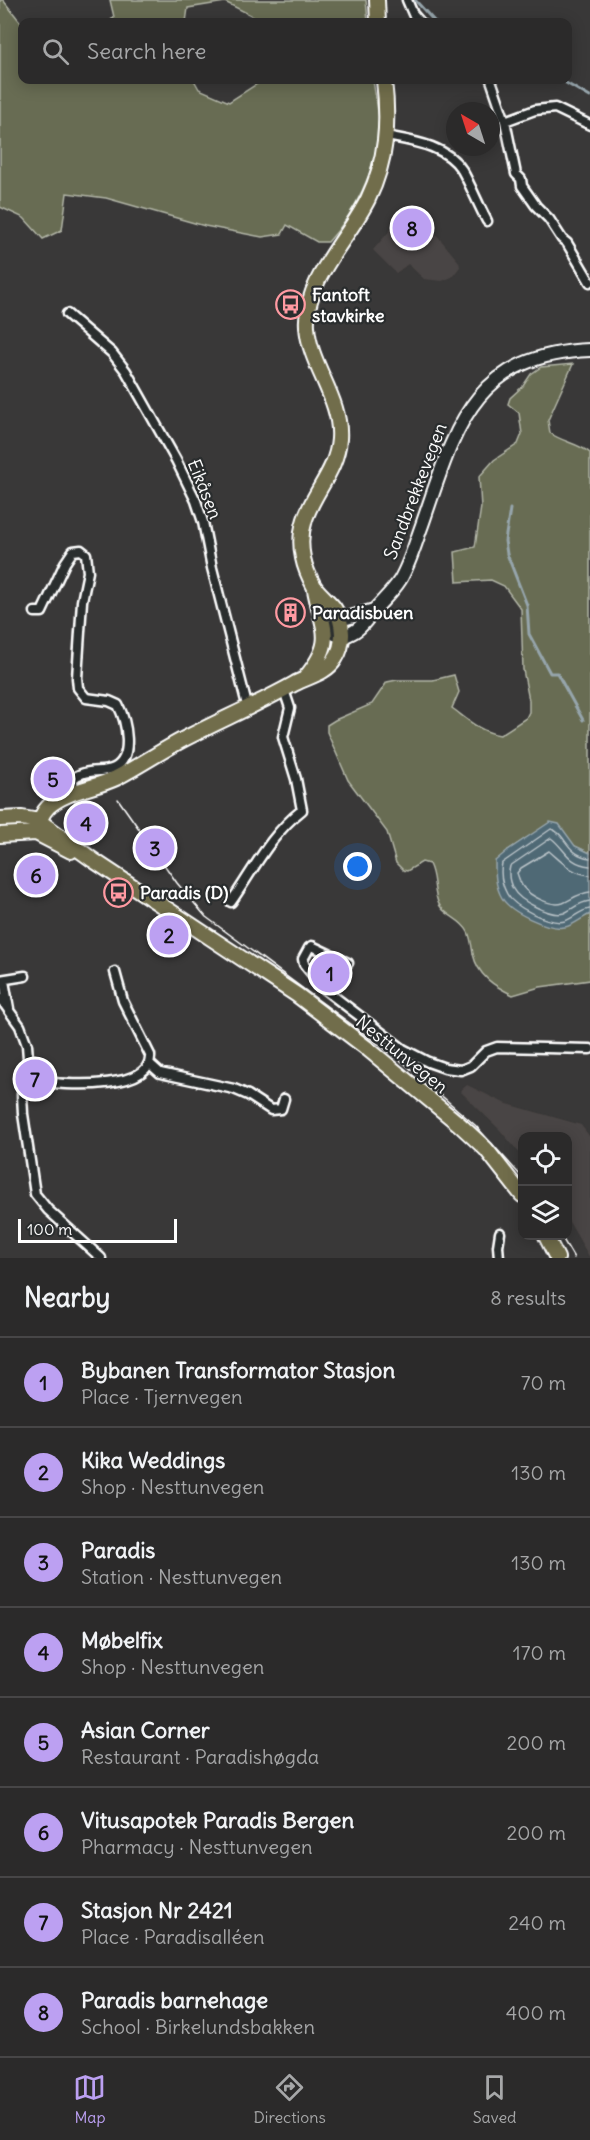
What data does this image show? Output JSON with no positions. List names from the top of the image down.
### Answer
{
  "streets": {
    "main road": ["Nesttunvegen"],
    "street": ["Eikåsen", "Sandbrekkevegen"]
  },
  "places": {
    "bus stop": ["Fantoft stavkirke", "Paradis (D)"],
    "building": ["Paradisbuen"]
  },
  "scale_bar": "100 m",
  "north": "top left",
  "page": {
    "search": "Search here",
    "pins": [
      "8",
      "5",
      "4",
      "3",
      "6",
      "2",
      "1",
      "7"
    ],
    "scale": "100 m",
    "heading": ["Nearby", "8 results"],
    "list": [
      {
        "mark": "1",
        "name": "Bybanen Transformator Stasjon",
        "note": "Place · Tjernvegen",
        "value": "70 m"
      },
      {
        "mark": "2",
        "name": "Kika Weddings",
        "note": "Shop · Nesttunvegen",
        "value": "130 m"
      },
      {
        "mark": "3",
        "name": "Paradis",
        "note": "Station · Nesttunvegen",
        "value": "130 m"
      },
      {
        "mark": "4",
        "name": "Møbelfix",
        "note": "Shop · Nesttunvegen",
        "value": "170 m"
      },
      {
        "mark": "5",
        "name": "Asian Corner",
        "note": "Restaurant · Paradishøgda",
        "value": "200 m"
      },
      {
        "mark": "6",
        "name": "Vitusapotek Paradis Bergen",
        "note": "Pharmacy · Nesttunvegen",
        "value": "200 m"
      },
      {
        "mark": "7",
        "name": "Stasjon Nr 2421",
        "note": "Place · Paradisalléen",
        "value": "240 m"
      },
      {
        "mark": "8",
        "name": "Paradis barnehage",
        "note": "School · Birkelundsbakken",
        "value": "400 m"
      }
    ],
    "nav": ["Map", "Directions", "Saved"]
  }
}
